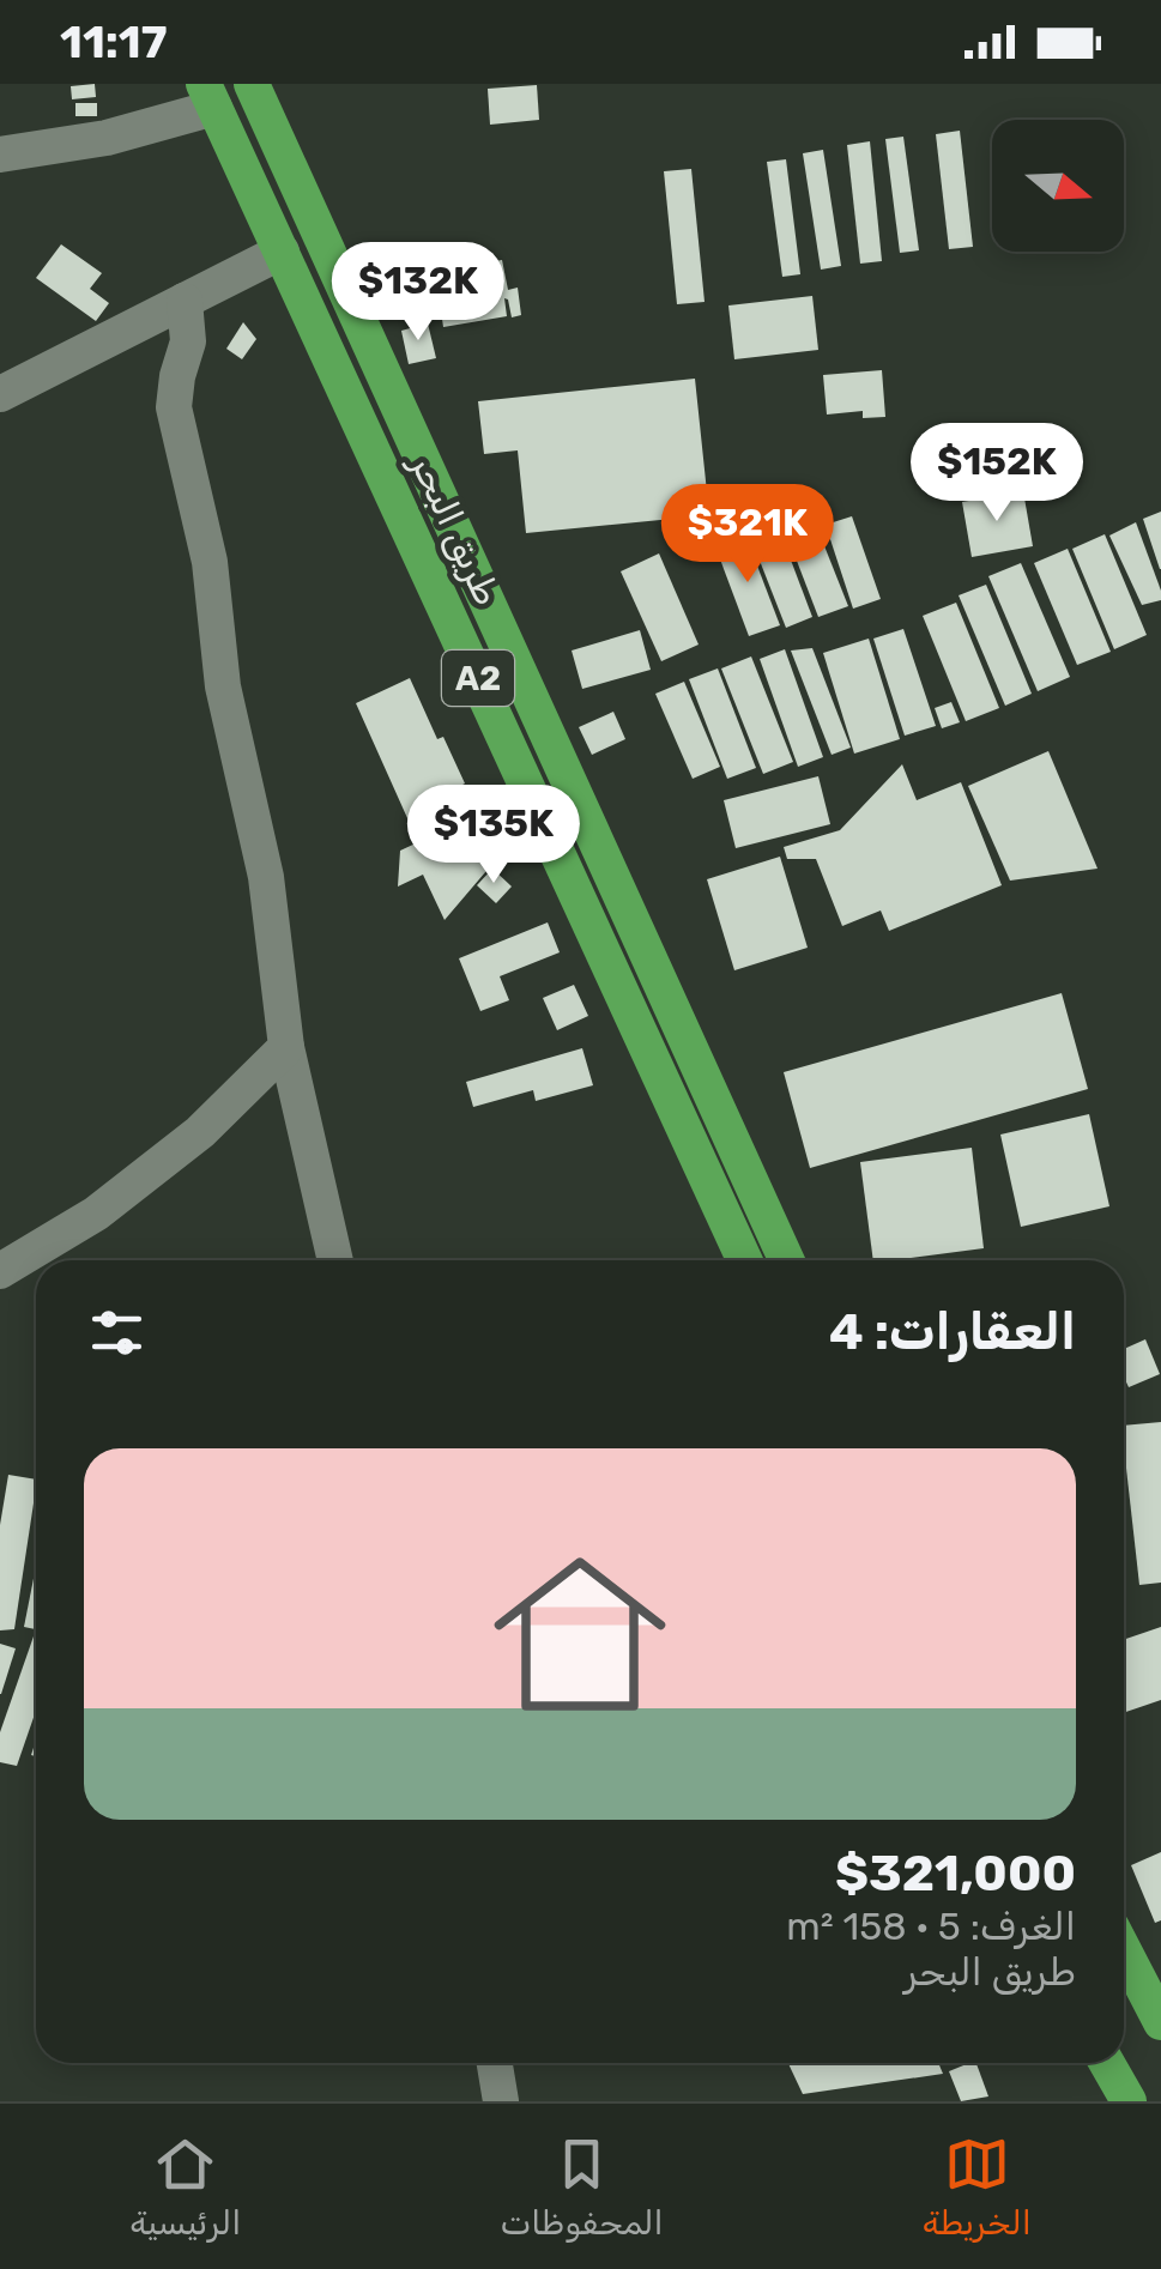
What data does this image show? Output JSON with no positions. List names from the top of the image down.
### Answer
{
  "streets": {
    "highway": ["طريق البحر", "A2"]
  },
  "north": "right",
  "page": {
    "status": "11:17",
    "price": [
      "$132K",
      "$152K",
      "$321K",
      "$135K"
    ],
    "heading": "العقارات: 4",
    "list": [
      {
        "name": "$321,000",
        "note": "الغرف: 5 · 158 m² · طريق البحر"
      }
    ],
    "tabs": ["الخريطة", "المحفوظات", "الرئيسية"]
  }
}
